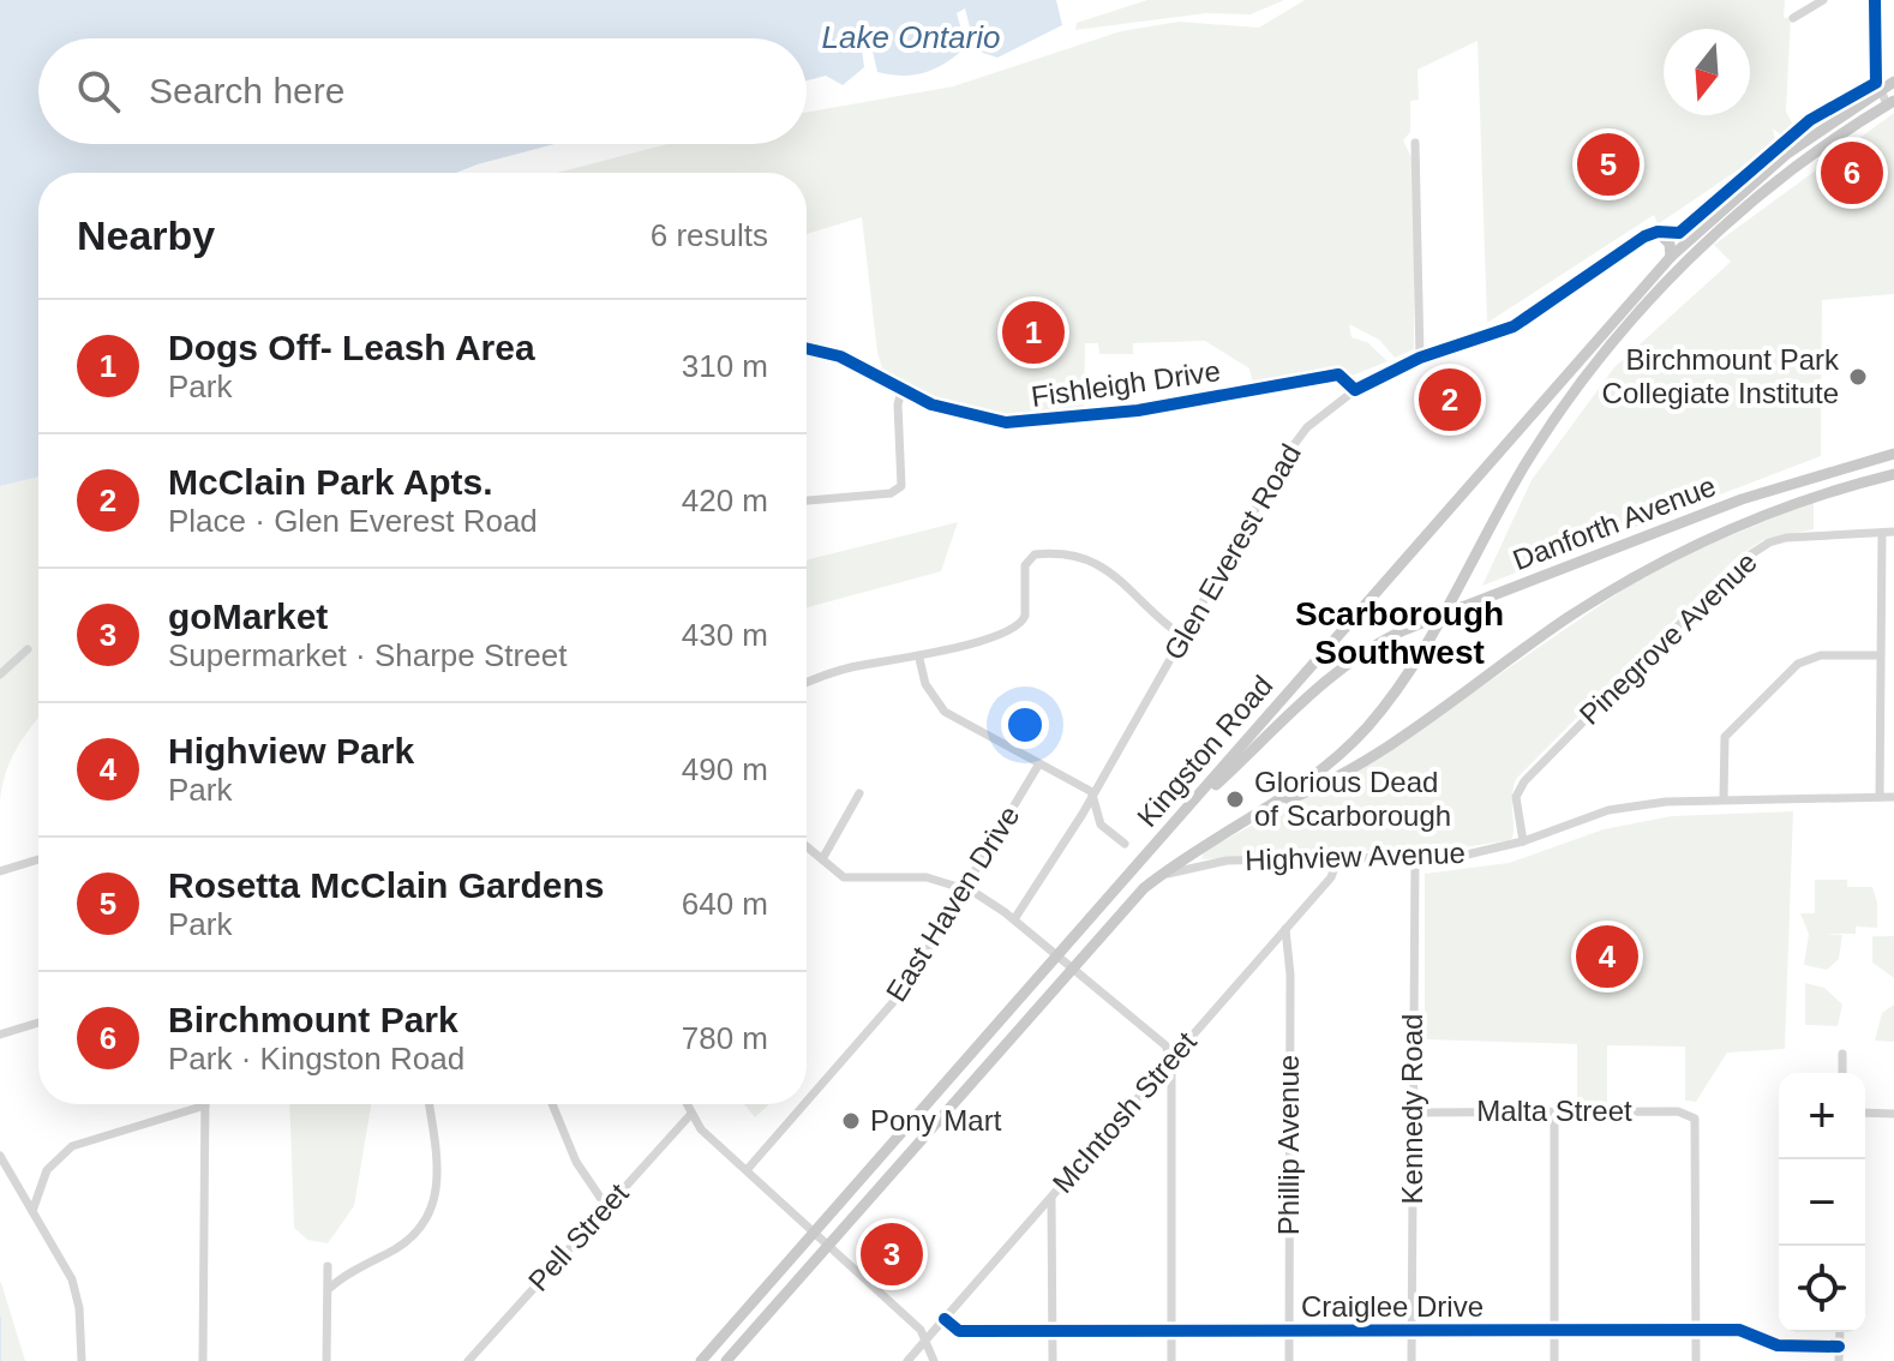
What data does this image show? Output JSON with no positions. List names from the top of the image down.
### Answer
{
  "streets": {
    "main road": ["Danforth Avenue", "Kingston Road"],
    "street": [
      "Fishleigh Drive",
      "Glen Everest Road",
      "Pinegrove Avenue",
      "Highview Avenue",
      "East Haven Drive",
      "Kennedy Road",
      "Malta Street",
      "McIntosh Street",
      "Phillip Avenue",
      "Pell Street",
      "Craiglee Drive"
    ]
  },
  "crossings": [
    ["Fishleigh Drive", "Glen Everest Road"],
    ["Danforth Avenue", "Kingston Road"],
    ["Pinegrove Avenue", "Highview Avenue"],
    ["Kingston Road", "Highview Avenue"],
    ["Highview Avenue", "Kennedy Road"],
    ["Highview Avenue", "McIntosh Street"],
    ["Kennedy Road", "Malta Street"],
    ["Kennedy Road", "Craiglee Drive"],
    ["Malta Street", "Craiglee Drive"],
    ["McIntosh Street", "Phillip Avenue"],
    ["McIntosh Street", "Craiglee Drive"],
    ["Phillip Avenue", "Craiglee Drive"]
  ],
  "districts": ["Scarborough Southwest"],
  "water": ["Lake Ontario"],
  "places": ["Birchmount Park Collegiate Institute", "Glorious Dead of Scarborough", "Pony Mart"],
  "north": "bottom",
  "page": {
    "search": "Search here",
    "pins": [
      "5",
      "6",
      "1",
      "2",
      "4",
      "3"
    ],
    "heading": ["Nearby", "6 results"],
    "list": [
      {
        "mark": "1",
        "name": "Dogs Off- Leash Area",
        "note": "Park",
        "value": "310 m"
      },
      {
        "mark": "2",
        "name": "McClain Park Apts.",
        "note": "Place · Glen Everest Road",
        "value": "420 m"
      },
      {
        "mark": "3",
        "name": "goMarket",
        "note": "Supermarket · Sharpe Street",
        "value": "430 m"
      },
      {
        "mark": "4",
        "name": "Highview Park",
        "note": "Park",
        "value": "490 m"
      },
      {
        "mark": "5",
        "name": "Rosetta McClain Gardens",
        "note": "Park",
        "value": "640 m"
      },
      {
        "mark": "6",
        "name": "Birchmount Park",
        "note": "Park · Kingston Road",
        "value": "780 m"
      }
    ],
    "map_buttons": ["+", "−"]
  }
}
